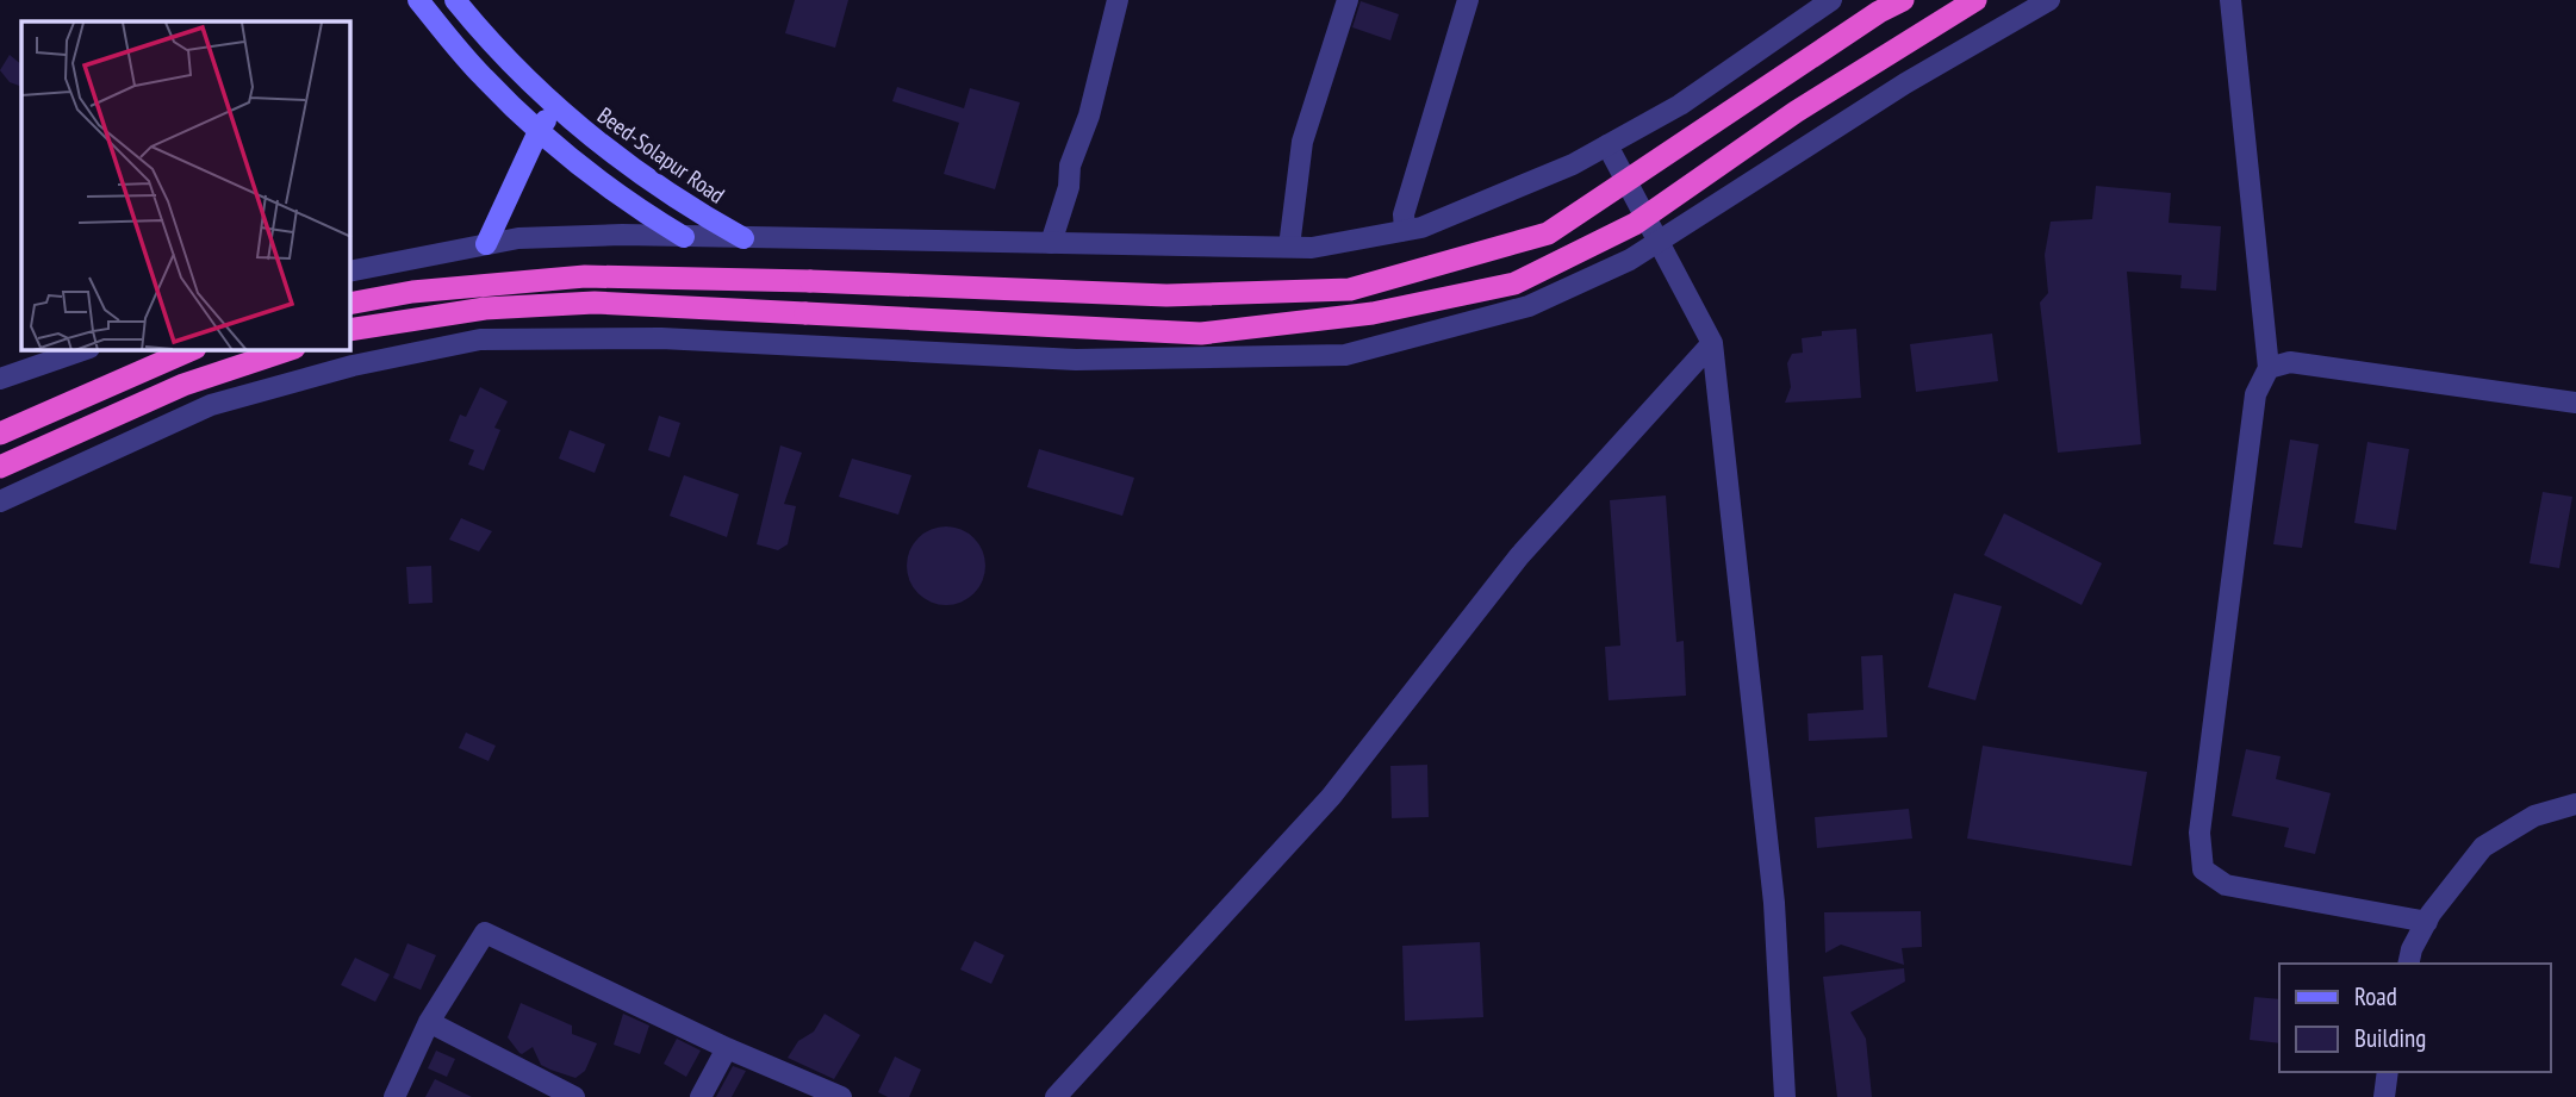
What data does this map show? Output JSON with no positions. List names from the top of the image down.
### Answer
{
  "streets": {
    "main road": ["Beed-Solapur Road"]
  },
  "legend": ["Road", "Building"]
}
